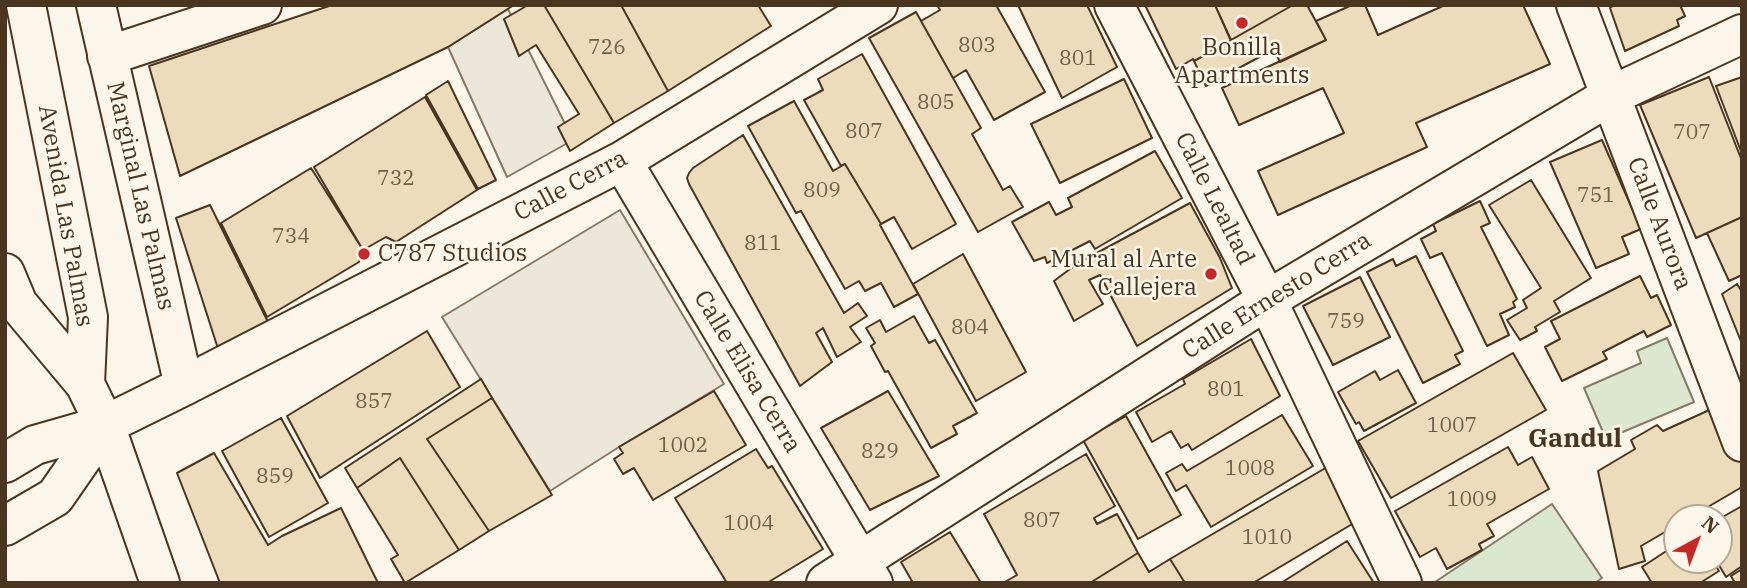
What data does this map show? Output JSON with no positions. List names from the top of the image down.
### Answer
{
  "streets": {
    "street": [
      "Calle Cerra",
      "Marginal Las Palmas",
      "Calle Lealtad",
      "Avenida Las Palmas",
      "Calle Aurora",
      "Calle Ernesto Cerra",
      "Calle Elisa Cerra"
    ]
  },
  "crossings": [
    ["Calle Cerra", "Marginal Las Palmas"],
    ["Calle Cerra", "Avenida Las Palmas"],
    ["Calle Cerra", "Calle Elisa Cerra"],
    ["Calle Lealtad", "Calle Ernesto Cerra"],
    ["Calle Aurora", "Calle Ernesto Cerra"],
    ["Calle Ernesto Cerra", "Calle Elisa Cerra"]
  ],
  "districts": ["Gandul"],
  "places": ["Bonilla Apartments", "C787 Studios", "Mural al Arte Callejera"],
  "house_numbers": [
    "803",
    "726",
    "801",
    "805",
    "807",
    "707",
    "732",
    "809",
    "751",
    "734",
    "811",
    "759",
    "804",
    "801",
    "857",
    "1007",
    "1002",
    "829",
    "1008",
    "859",
    "1009",
    "807",
    "1004",
    "1010"
  ],
  "north": "top right"
}
